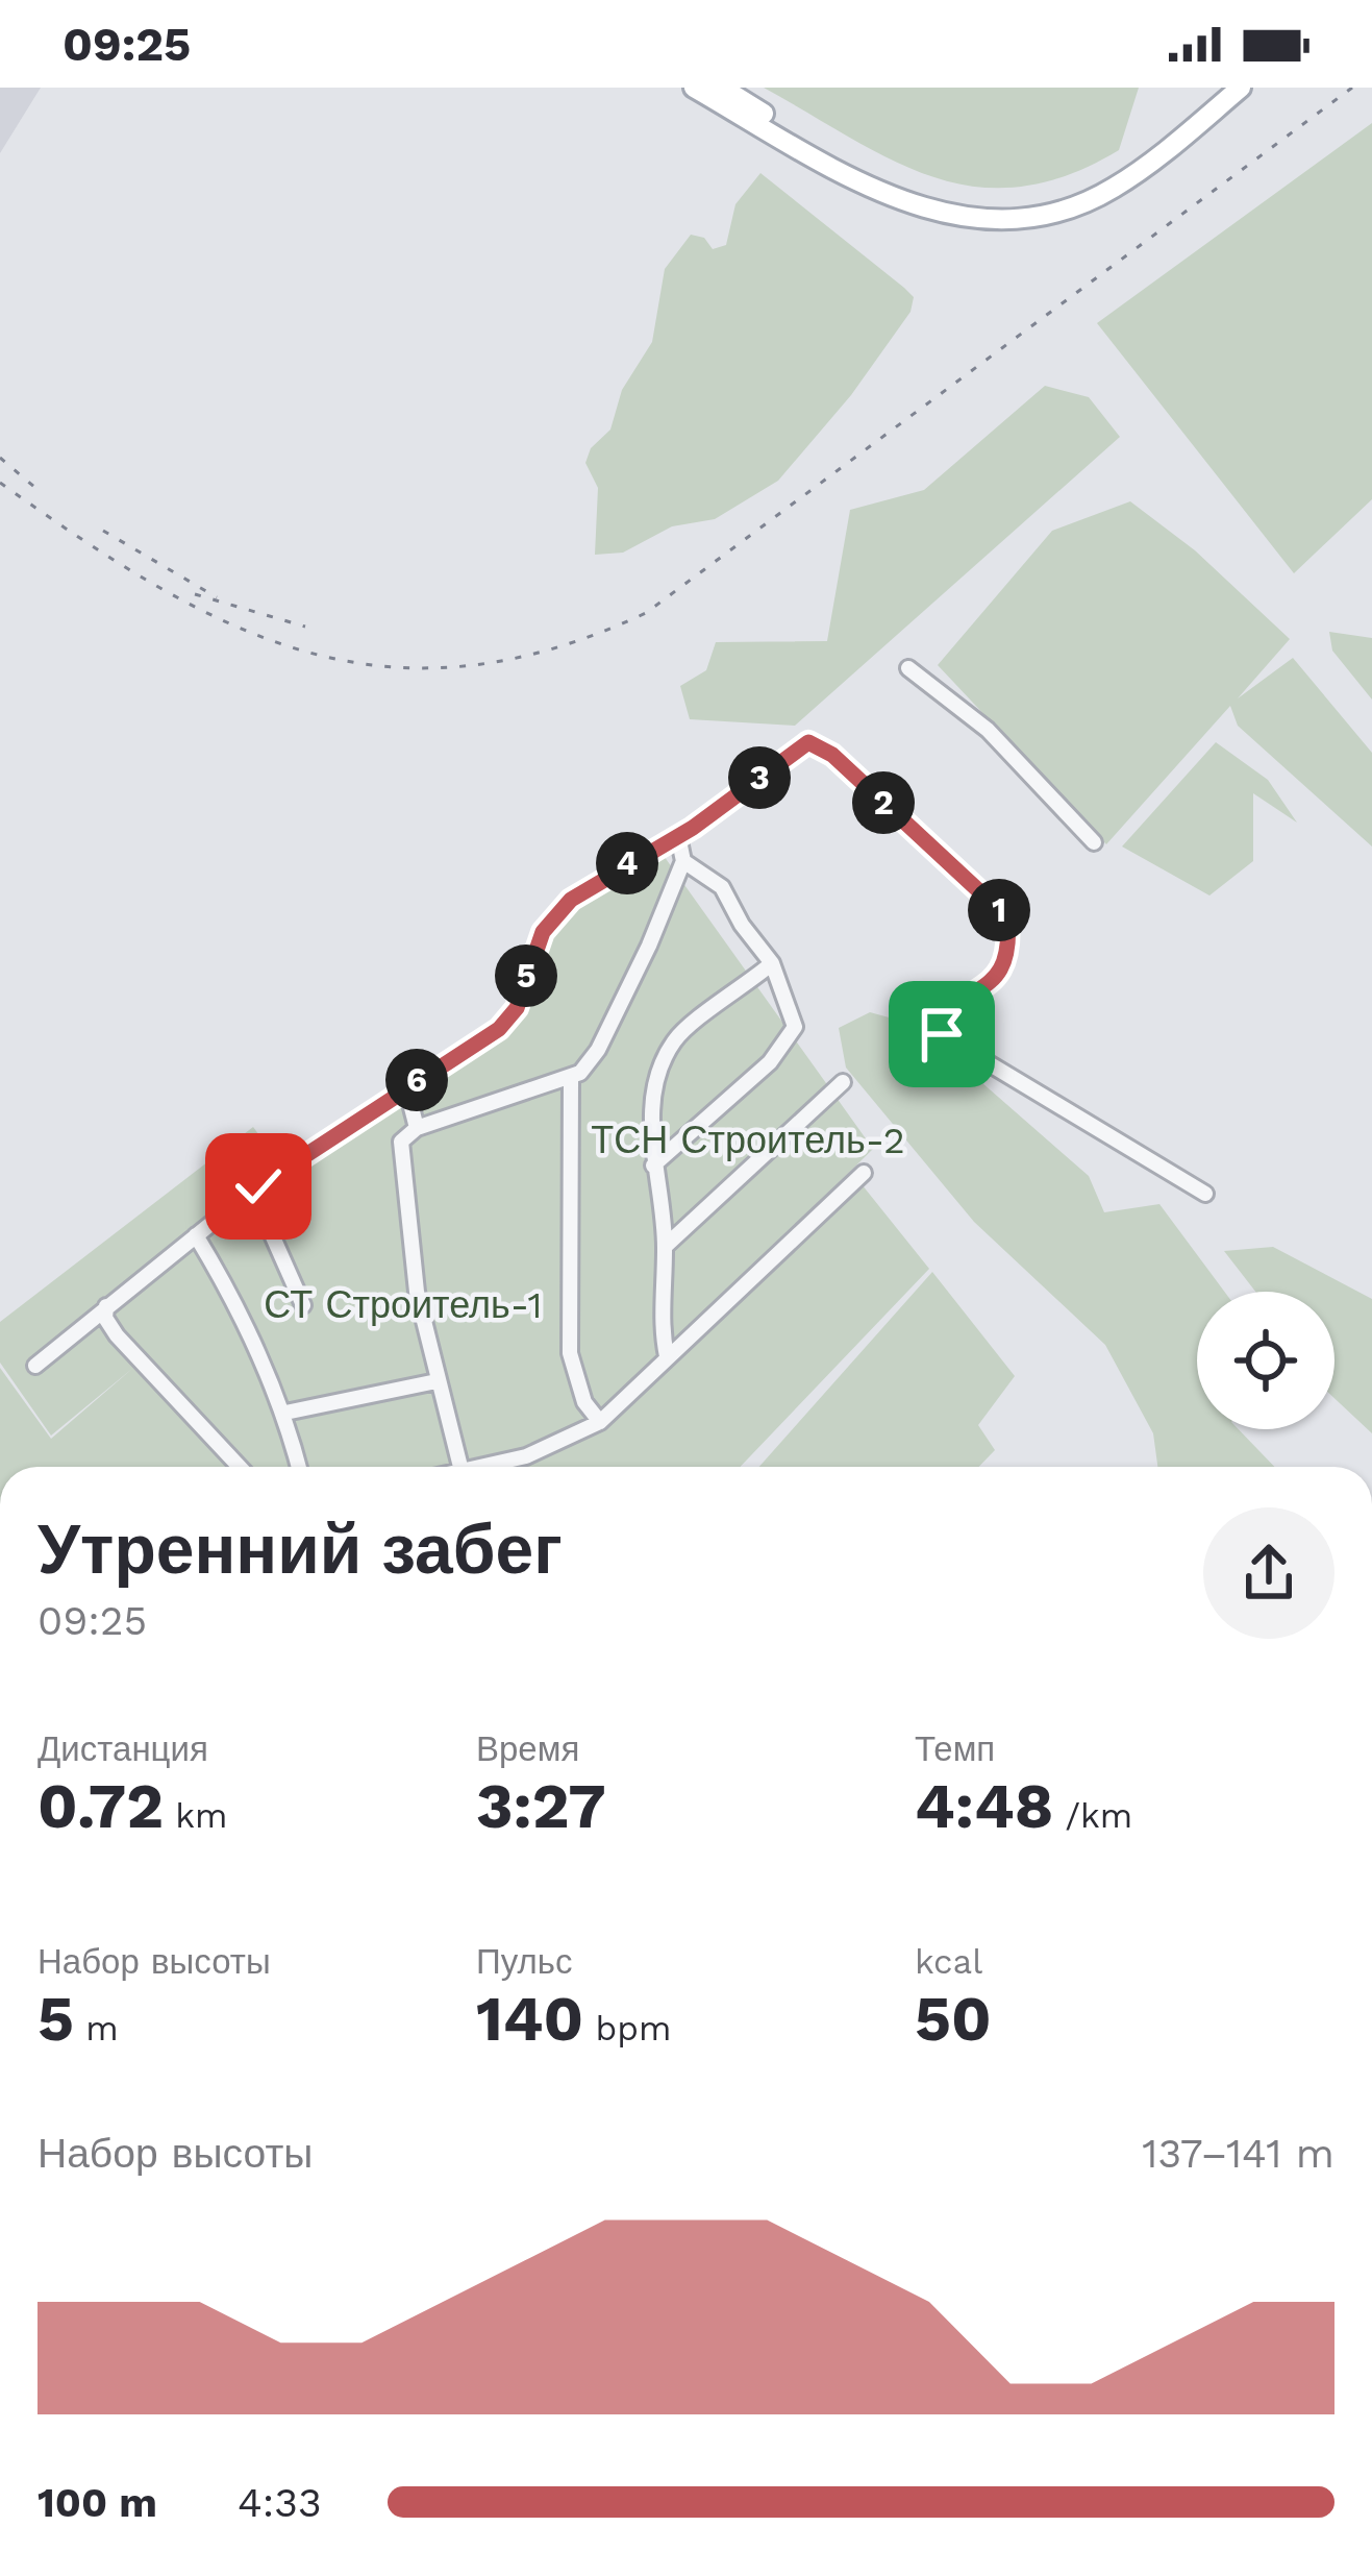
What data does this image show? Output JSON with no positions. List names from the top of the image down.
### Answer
{
  "parks": ["ТСН Строитель-2", "СТ Строитель-1"],
  "page": {
    "status": "09:25",
    "pins": [
      "3",
      "2",
      "4",
      "1",
      "5",
      "6"
    ],
    "heading": ["Утренний забег", "09:25"],
    "stats": [
      ["Дистанция", "0.72 km"],
      ["Время", "3:27"],
      ["Темп", "4:48 /km"],
      ["Набор высоты", "5 m"],
      ["Пульс", "140 bpm"],
      ["kcal", "50"]
    ],
    "chart": ["Набор высоты", "137–141 m"],
    "list": [
      {
        "name": "100 m",
        "note": "4:33"
      }
    ]
  }
}
